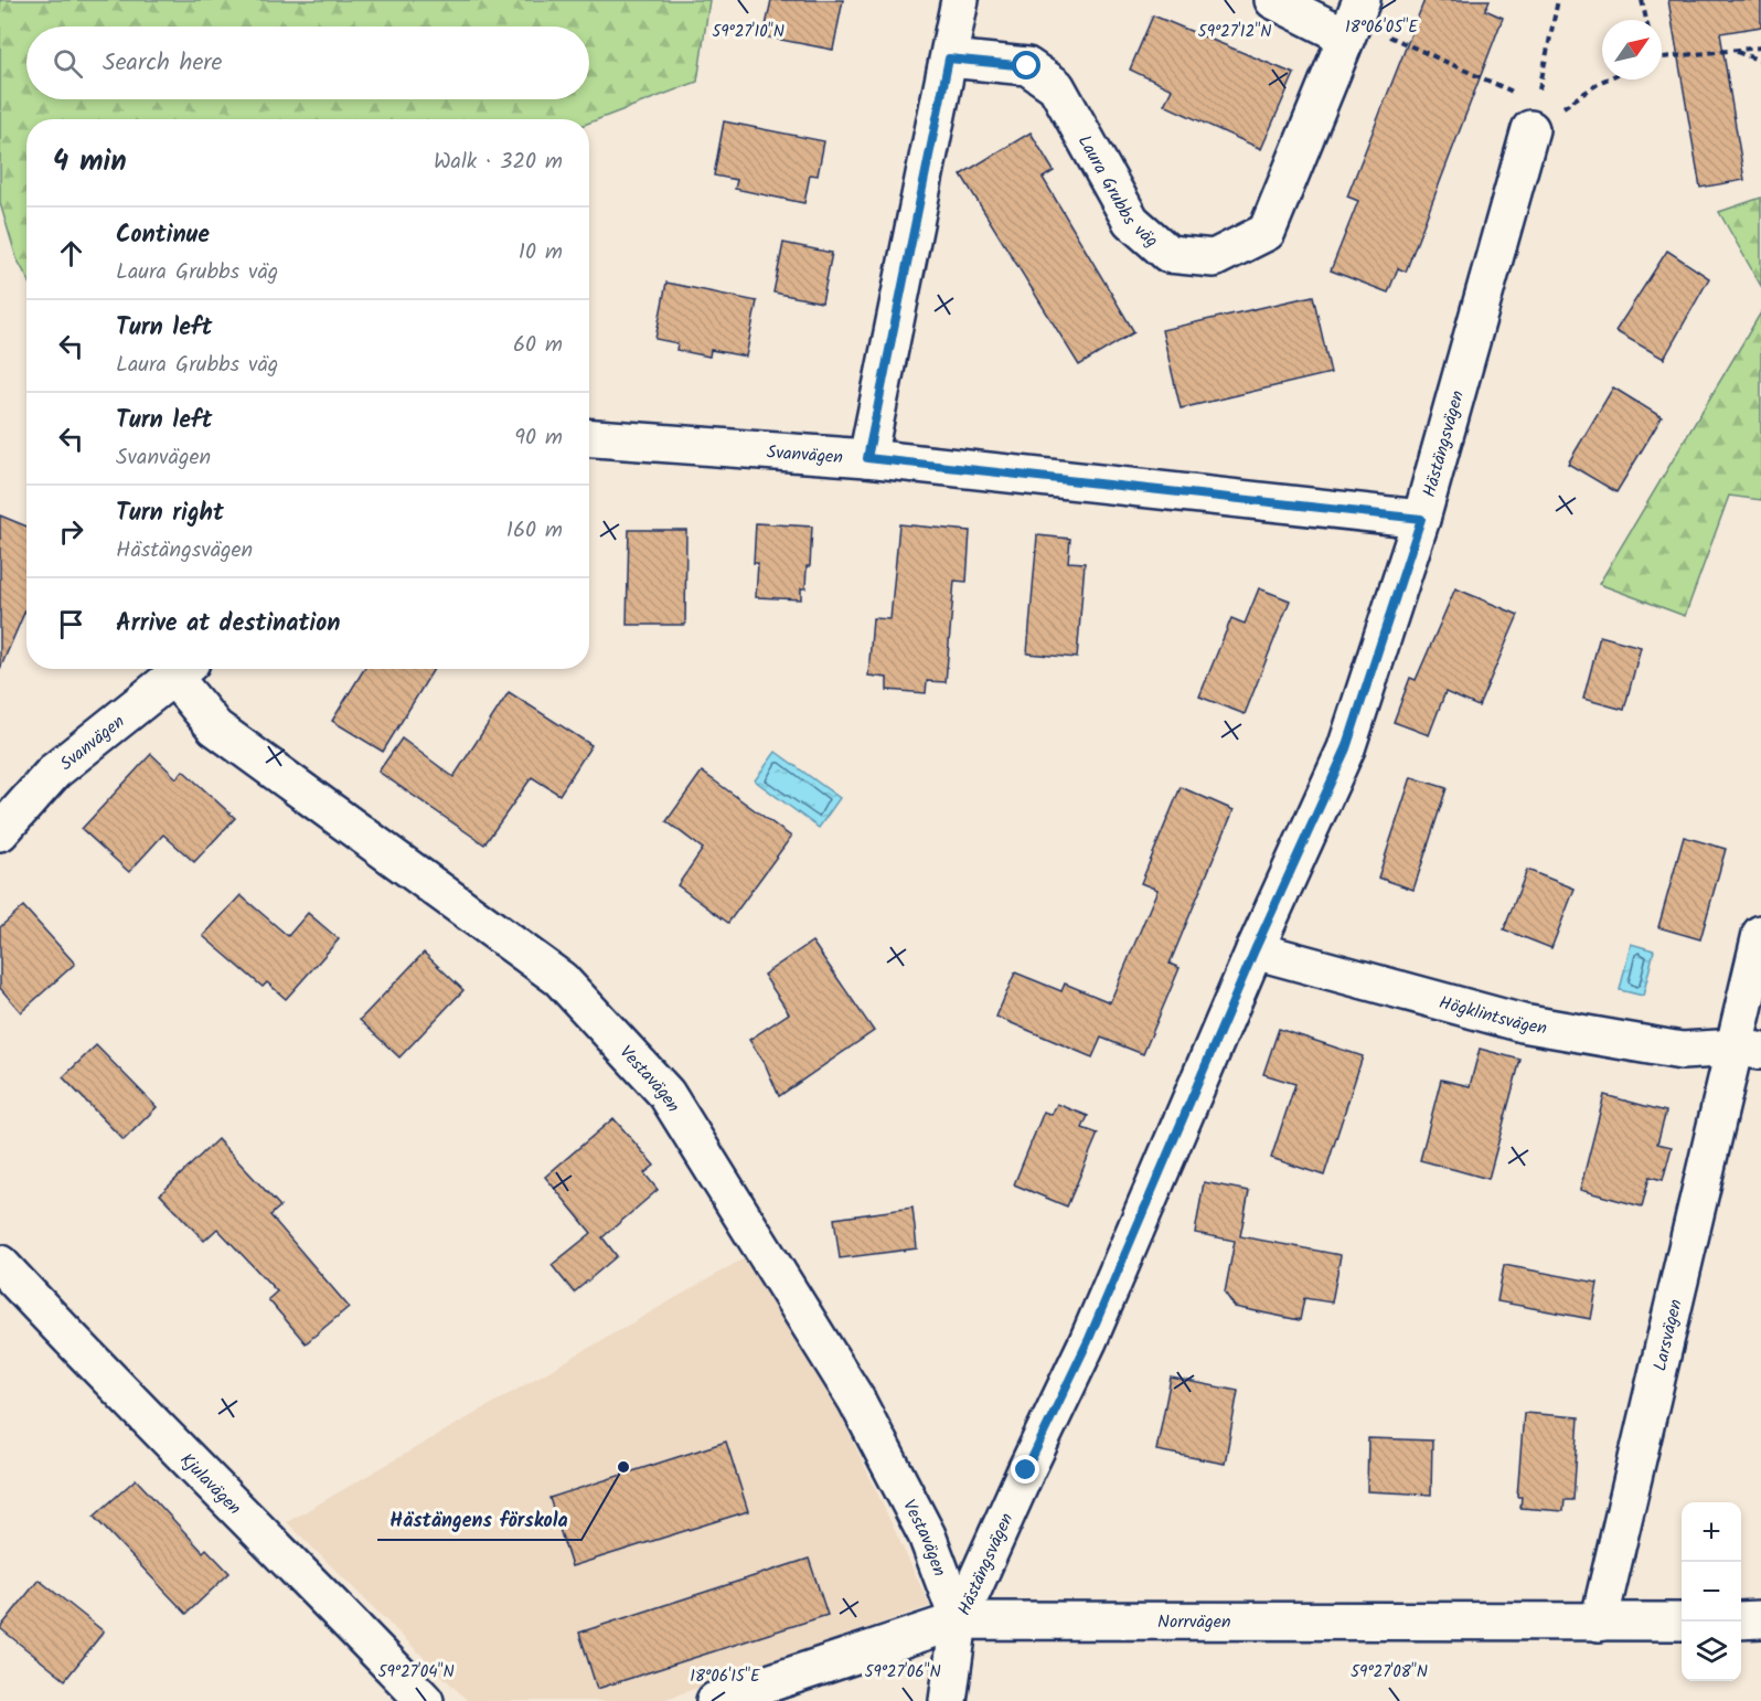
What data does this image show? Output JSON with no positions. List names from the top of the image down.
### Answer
{
  "streets": {
    "street": [
      "Laura Grubbs väg",
      "Hästängsvägen",
      "Svanvägen",
      "Högklintsvägen",
      "Vestavägen",
      "Larsvägen",
      "Kjulavägen",
      "Norrvägen"
    ]
  },
  "crossings": [
    ["Hästängsvägen", "Svanvägen"],
    ["Hästängsvägen", "Högklintsvägen"],
    ["Hästängsvägen", "Vestavägen"],
    ["Hästängsvägen", "Norrvägen"],
    ["Svanvägen", "Vestavägen"],
    ["Högklintsvägen", "Larsvägen"],
    ["Vestavägen", "Norrvägen"],
    ["Larsvägen", "Norrvägen"]
  ],
  "places": ["Hästängens förskola"],
  "north": "top right",
  "page": {
    "search": "Search here",
    "heading": ["4 min", "Walk · 320 m"],
    "list": [
      ["Continue", "Laura Grubbs väg", "10 m"],
      ["Turn left", "Laura Grubbs väg", "60 m"],
      ["Turn left", "Svanvägen", "90 m"],
      ["Turn right", "Hästängsvägen", "160 m"],
      "Arrive at destination"
    ],
    "map_buttons": ["+", "−"]
  },
  "coordinates": [
    "18°06'05\"E",
    "59°27'10\"N",
    "59°27'12\"N",
    "59°27'04\"N",
    "59°27'06\"N",
    "59°27'08\"N",
    "18°06'15\"E"
  ]
}
